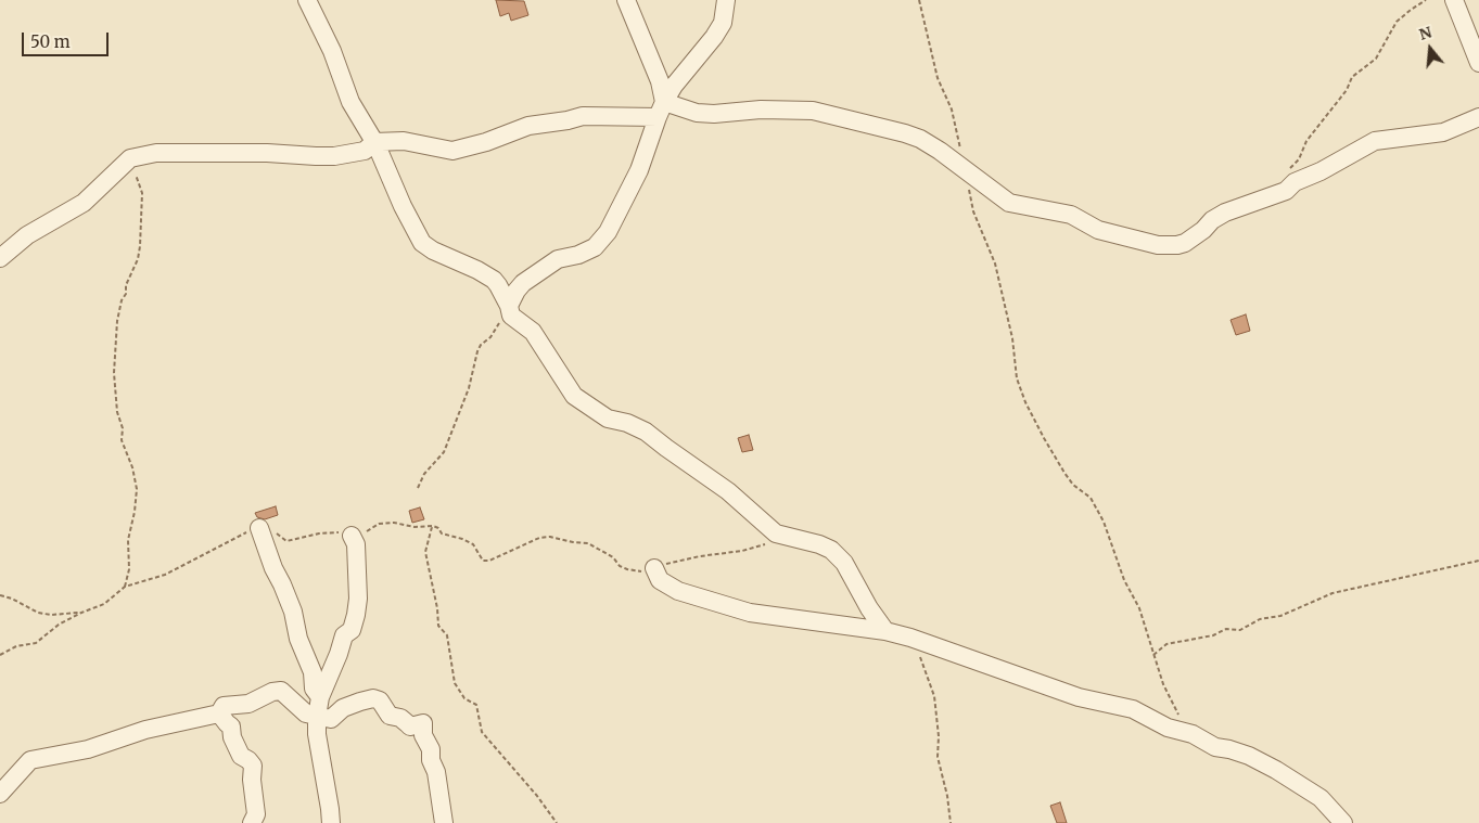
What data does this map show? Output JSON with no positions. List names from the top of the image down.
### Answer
{
  "scale_bar": "50 m",
  "north": "top"
}
